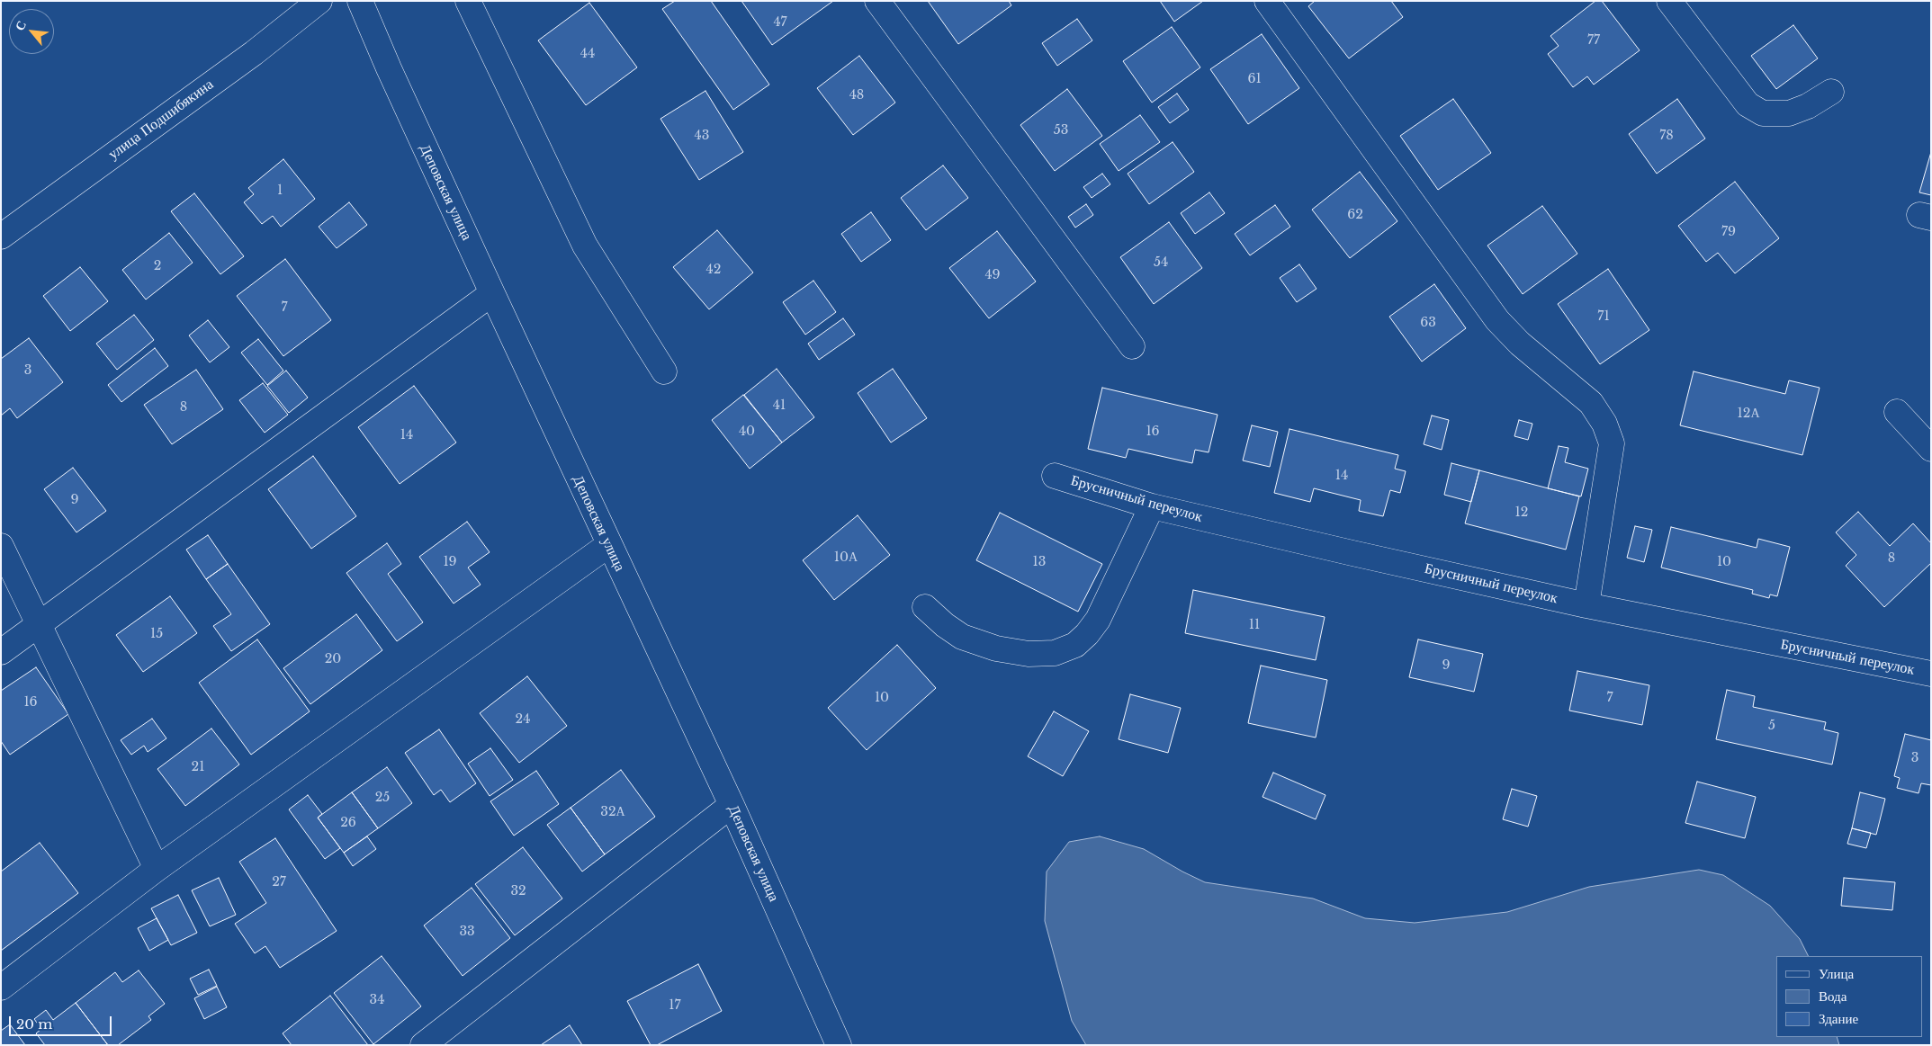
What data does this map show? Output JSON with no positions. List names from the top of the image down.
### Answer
{
  "streets": {
    "street": ["улица Подшибякина", "Деповская улица", "Брусничный переулок"]
  },
  "house_numbers": [
    "47",
    "77",
    "44",
    "61",
    "48",
    "53",
    "43",
    "78",
    "1",
    "62",
    "79",
    "54",
    "2",
    "42",
    "49",
    "7",
    "71",
    "63",
    "3",
    "41",
    "8",
    "12А",
    "40",
    "16",
    "14",
    "14",
    "9",
    "12",
    "10А",
    "8",
    "19",
    "13",
    "10",
    "11",
    "15",
    "20",
    "9",
    "10",
    "7",
    "16",
    "24",
    "5",
    "3",
    "21",
    "25",
    "32А",
    "26",
    "27",
    "32",
    "33",
    "34",
    "17"
  ],
  "legend": ["Улица", "Вода", "Здание"],
  "scale_bar": "20 m",
  "north": "top left"
}
